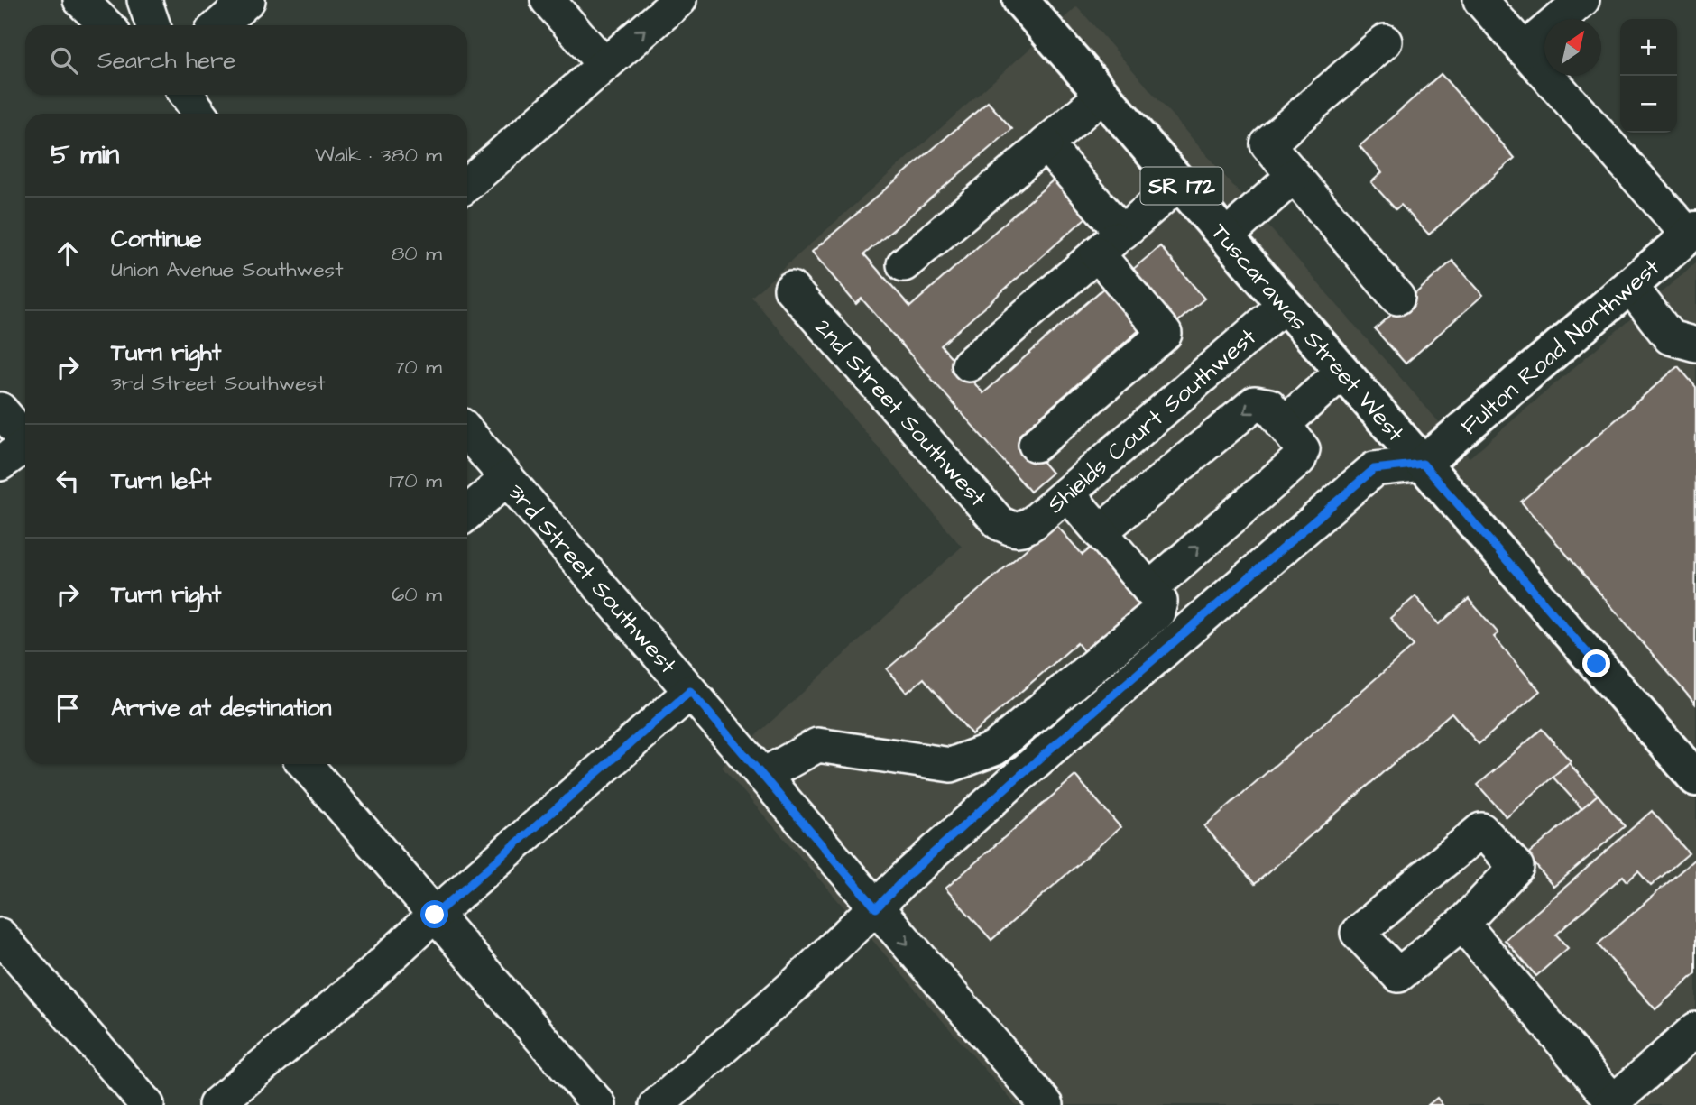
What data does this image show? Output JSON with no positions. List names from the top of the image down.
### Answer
{
  "streets": {
    "main road": ["SR 172", "Tuscarawas Street West", "Fulton Road Northwest"],
    "street": ["2nd Street Southwest", "Shields Court Southwest", "3rd Street Southwest"]
  },
  "crossings": [
    ["Tuscarawas Street West", "Fulton Road Northwest"],
    ["Tuscarawas Street West", "Shields Court Southwest"],
    ["2nd Street Southwest", "Shields Court Southwest"]
  ],
  "north": "top right",
  "page": {
    "map_buttons": ["+", "−"],
    "search": "Search here",
    "heading": ["5 min", "Walk · 380 m"],
    "list": [
      ["Continue", "Union Avenue Southwest", "80 m"],
      ["Turn right", "3rd Street Southwest", "70 m"],
      ["Turn left", "170 m"],
      ["Turn right", "60 m"],
      "Arrive at destination"
    ]
  }
}
